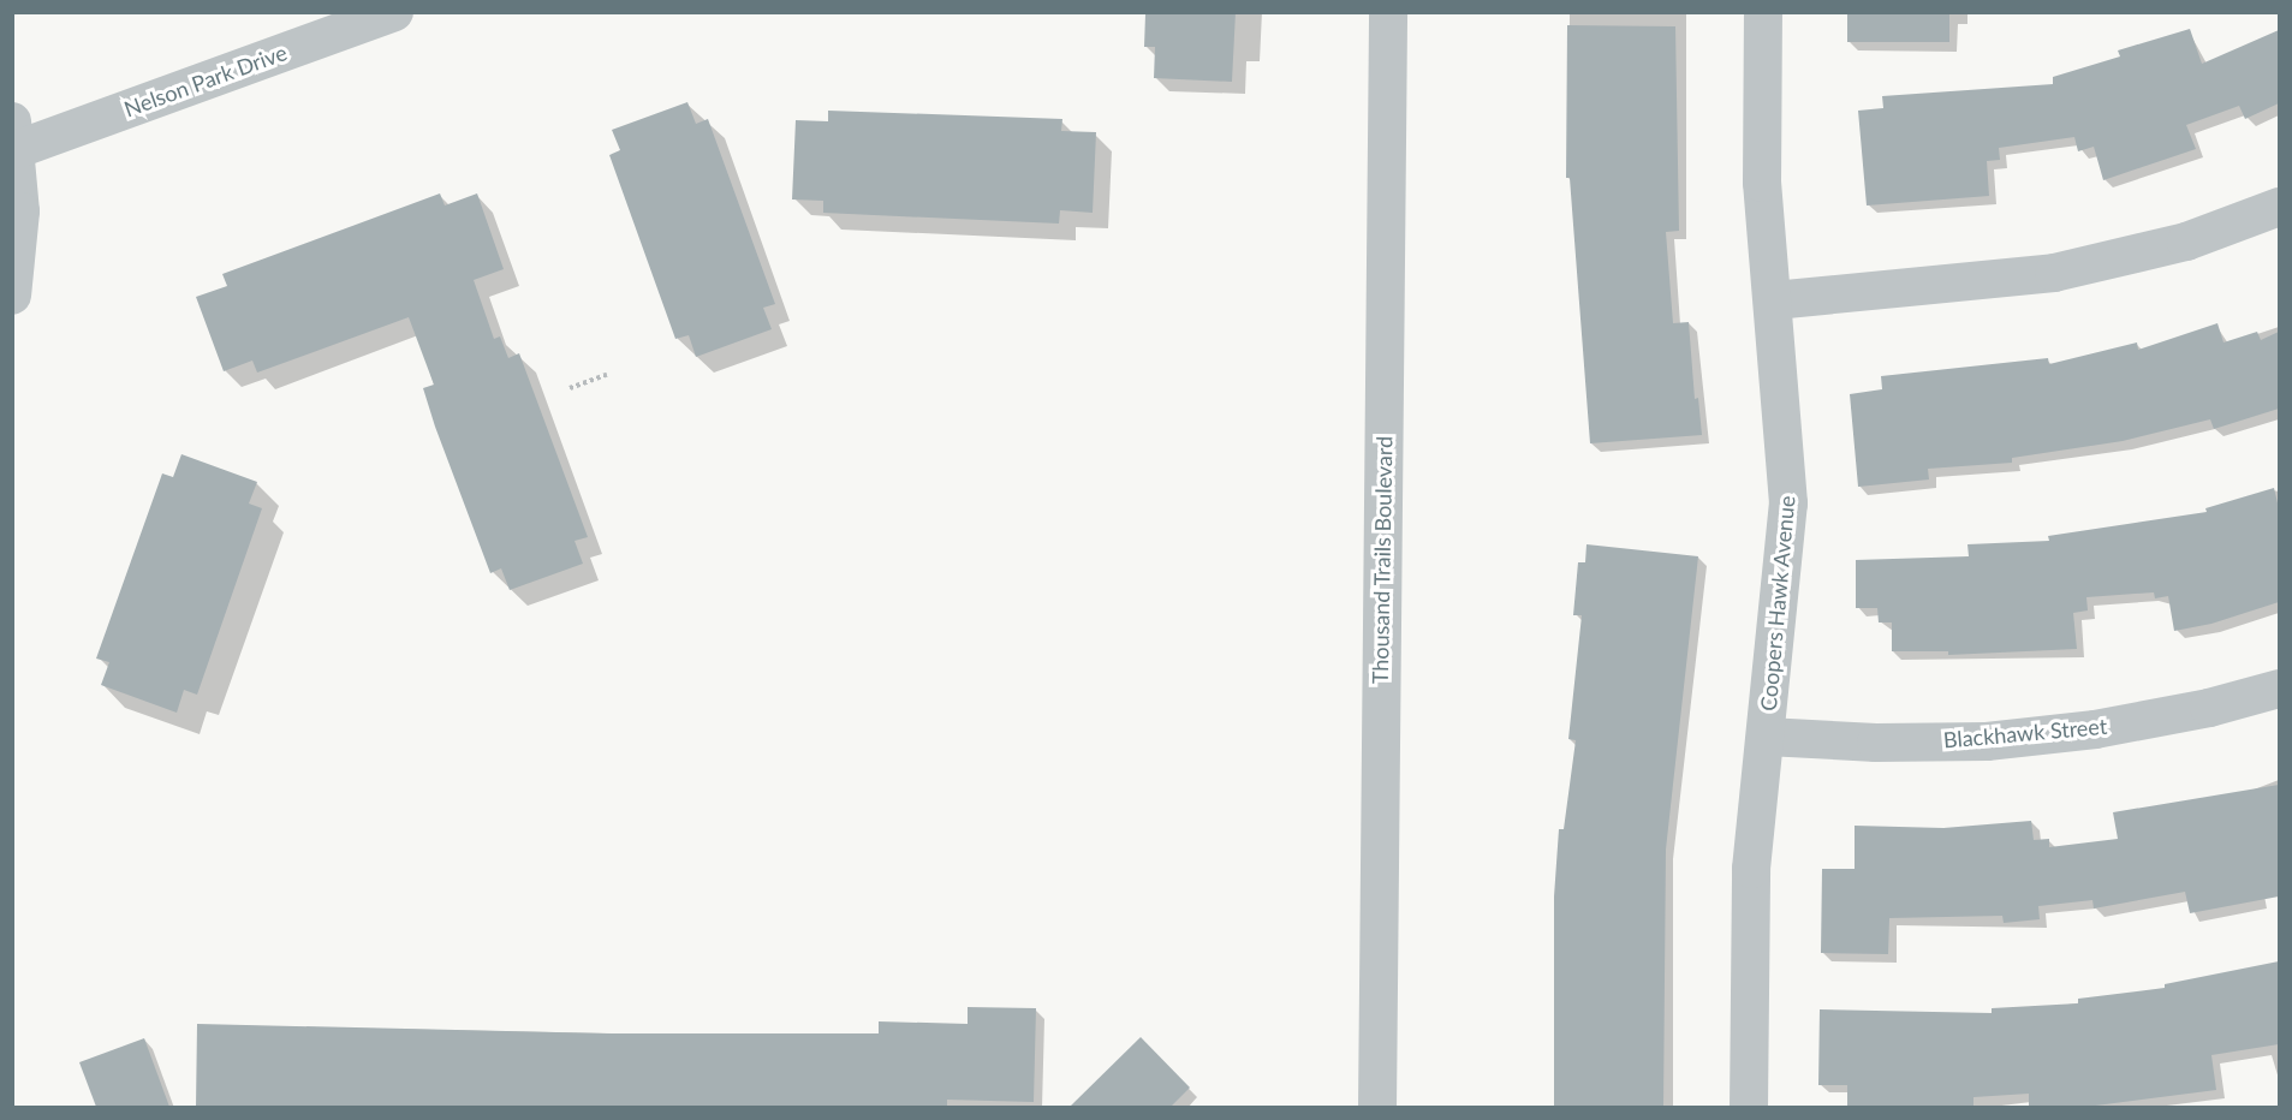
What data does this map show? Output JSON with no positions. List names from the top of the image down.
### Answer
{
  "streets": {
    "street": [
      "Nelson Park Drive",
      "Thousand Trails Boulevard",
      "Coopers Hawk Avenue",
      "Blackhawk Street"
    ]
  },
  "crossings": [
    ["Coopers Hawk Avenue", "Blackhawk Street"]
  ]
}
